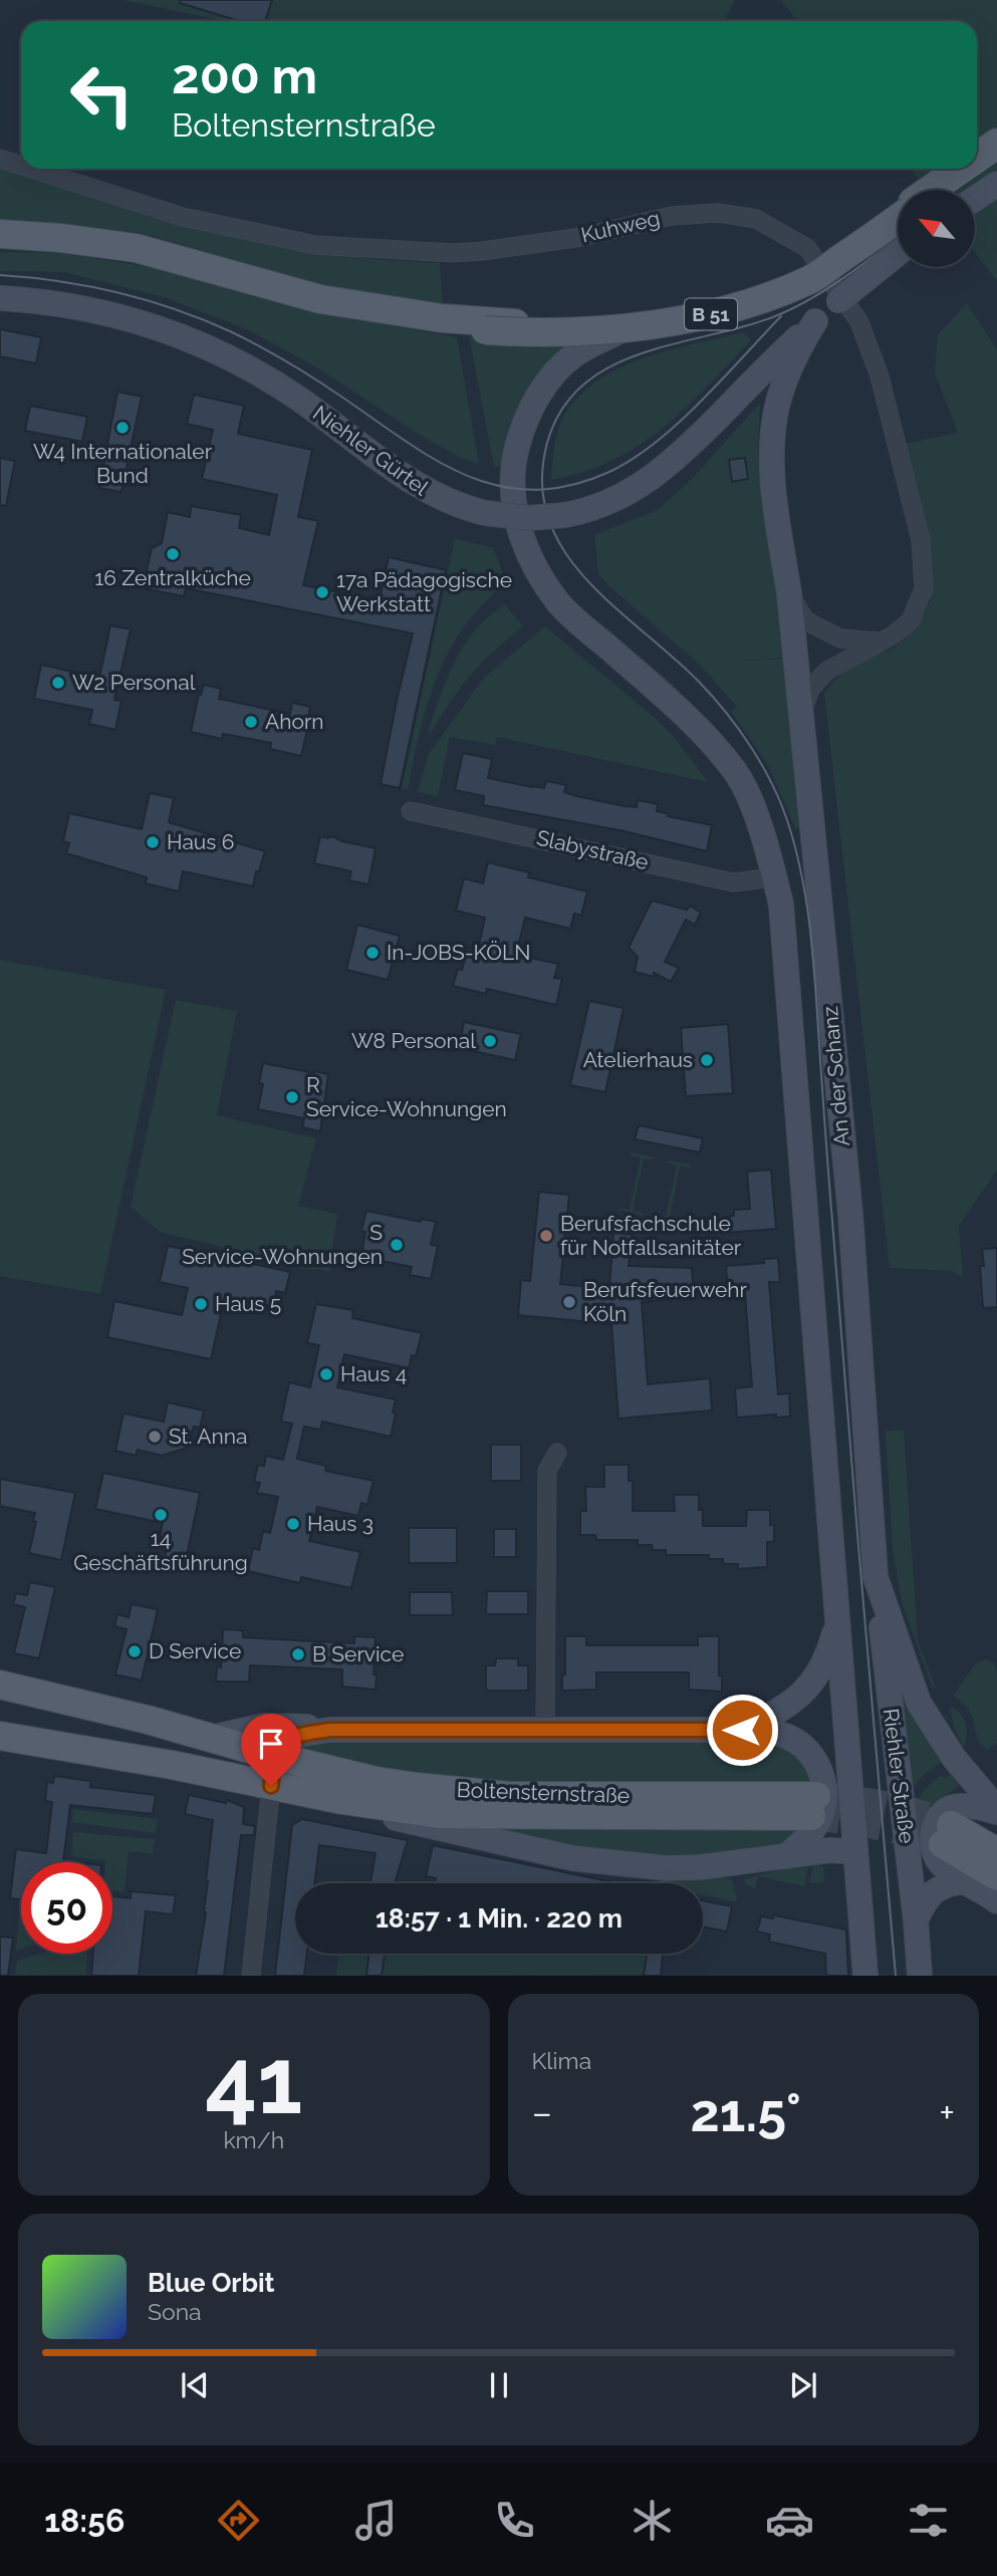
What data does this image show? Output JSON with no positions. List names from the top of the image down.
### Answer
{
  "streets": {
    "main road": [
      "B 51",
      "Niehler Gürtel",
      "An der Schanz",
      "Riehler Straße",
      "Boltensternstraße"
    ],
    "street": ["Kuhweg", "Slabystraße"]
  },
  "crossings": [
    ["Kuhweg", "An der Schanz"],
    ["B 51", "An der Schanz"],
    ["Niehler Gürtel", "An der Schanz"],
    ["Slabystraße", "An der Schanz"],
    ["An der Schanz", "Riehler Straße"]
  ],
  "places": [
    "W4 Internationaler Bund",
    "16 Zentralküche",
    "17a Pädagogische Werkstatt",
    "W2 Personal",
    "Ahorn",
    "Haus 6",
    "In-JOBS-KÖLN",
    "W8 Personal",
    "Atelierhaus",
    "R Service-Wohnungen",
    "Berufsfachschule für Notfallsanitäter",
    "S Service-Wohnungen",
    "Berufsfeuerwehr Köln",
    "Haus 5",
    "Haus 4",
    "St. Anna",
    "14 Geschäftsführung",
    "Haus 3",
    "D Service",
    "B Service"
  ],
  "north": "top left",
  "page": {
    "turn": ["200 m", "Boltensternstraße"],
    "limit": "50",
    "trip": "18:57 · 1 Min. · 220 m",
    "tile": [
      ["41", "km/h"],
      "Klima"
    ],
    "heat": ["−", "21.5°", "+"],
    "song": ["Blue Orbit", "Sona"],
    "tabs": "18:56"
  }
}
